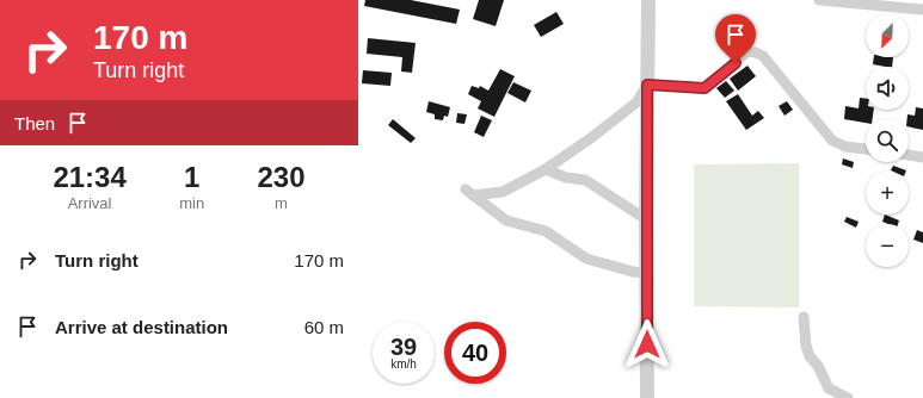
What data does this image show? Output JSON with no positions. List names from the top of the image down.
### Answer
{
  "north": "bottom left",
  "page": {
    "turn": ["170 m", "Turn right"],
    "map_buttons": ["+", "−"],
    "then": "Then",
    "eta": [
      "21:34",
      "Arrival",
      "1",
      "min",
      "230",
      "m"
    ],
    "list": [
      {
        "name": "Turn right",
        "value": "170 m"
      },
      {
        "name": "Arrive at destination",
        "value": "60 m"
      }
    ],
    "speed": "39 km/h",
    "limit": "40"
  }
}
